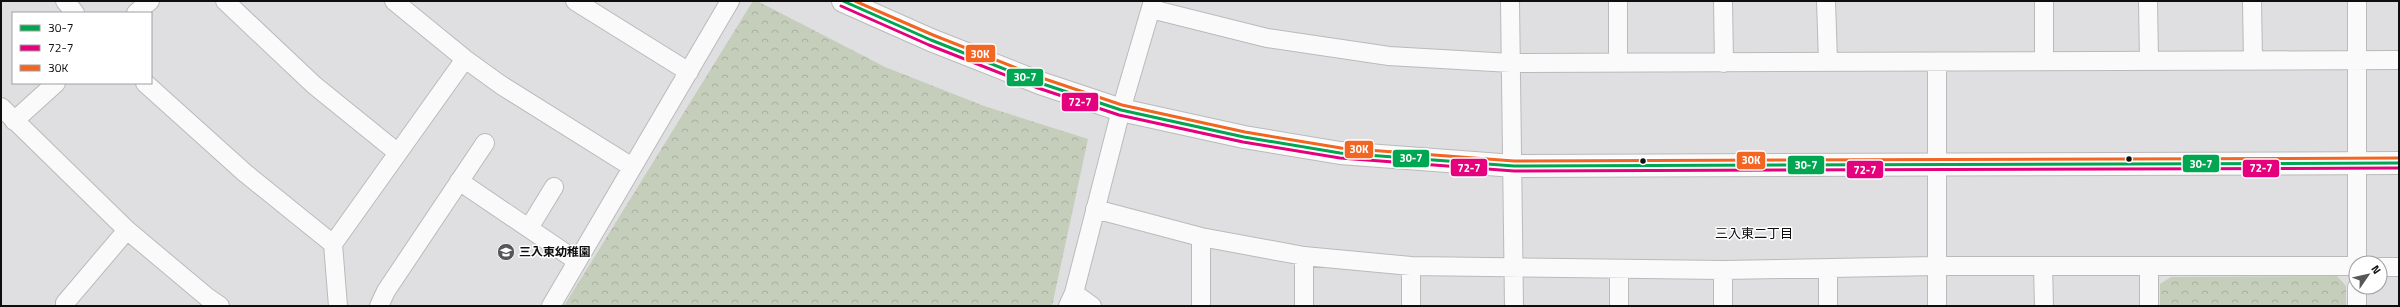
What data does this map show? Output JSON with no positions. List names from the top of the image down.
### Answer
{
  "districts": ["三入東二丁目"],
  "places": {
    "school or university": ["三入東幼稚園"]
  },
  "lines": ["transit line 30-7", "transit line 30K", "transit line 72-7"],
  "legend": ["30-7", "72-7", "30K"],
  "north": "top right"
}
